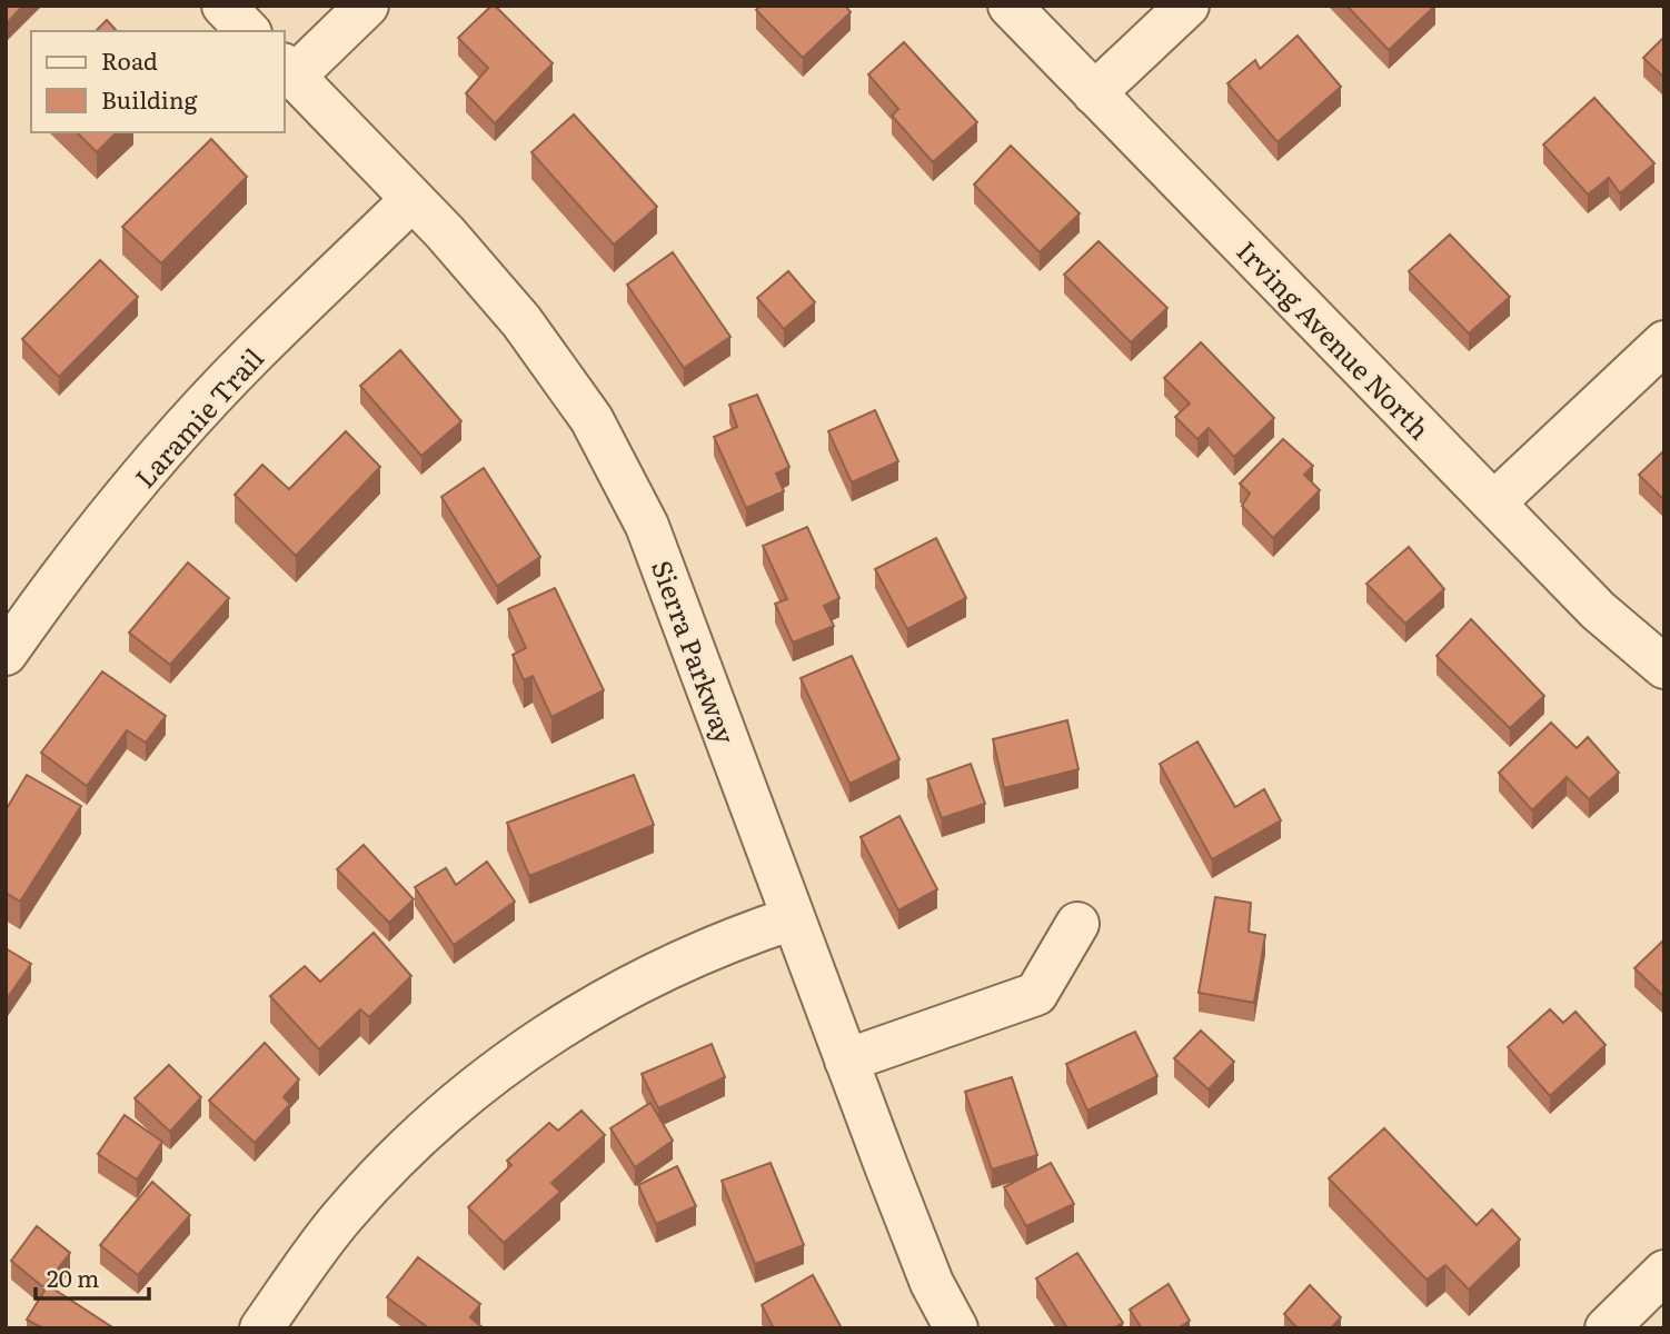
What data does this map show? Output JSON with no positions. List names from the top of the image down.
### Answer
{
  "streets": {
    "street": ["Irving Avenue North", "Laramie Trail", "Sierra Parkway"]
  },
  "crossings": [
    ["Laramie Trail", "Sierra Parkway"]
  ],
  "legend": ["Road", "Building"],
  "scale_bar": "20 m"
}
